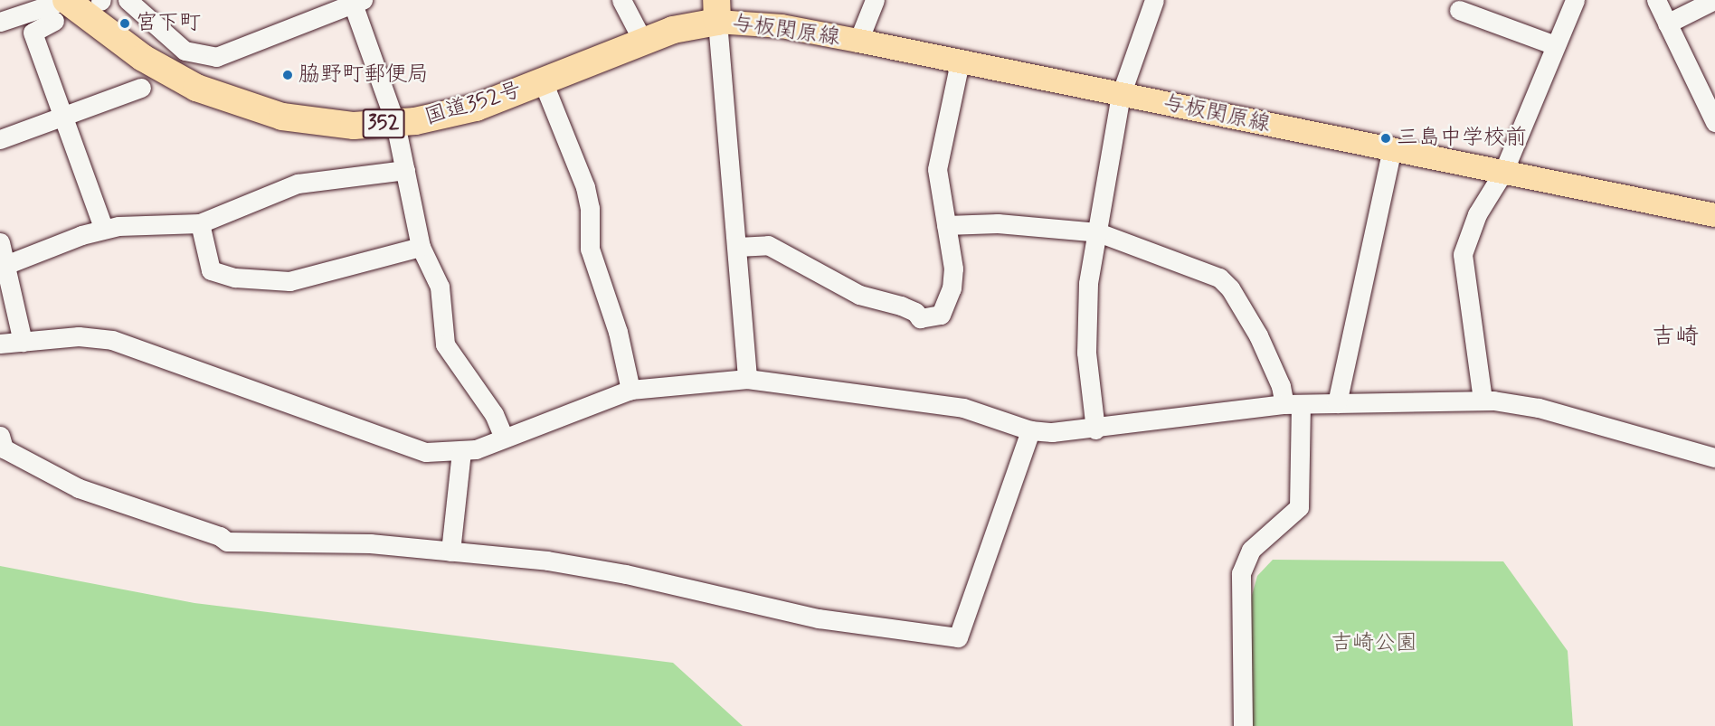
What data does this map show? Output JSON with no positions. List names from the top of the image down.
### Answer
{
  "streets": {
    "highway": ["国道352号", "352"],
    "main road": ["与板関原線"]
  },
  "crossings": [
    ["与板関原線", "国道352号"]
  ],
  "districts": ["吉崎"],
  "parks": ["吉崎公園"],
  "places": ["宮下町", "脇野町郵便局", "三島中学校前"]
}
